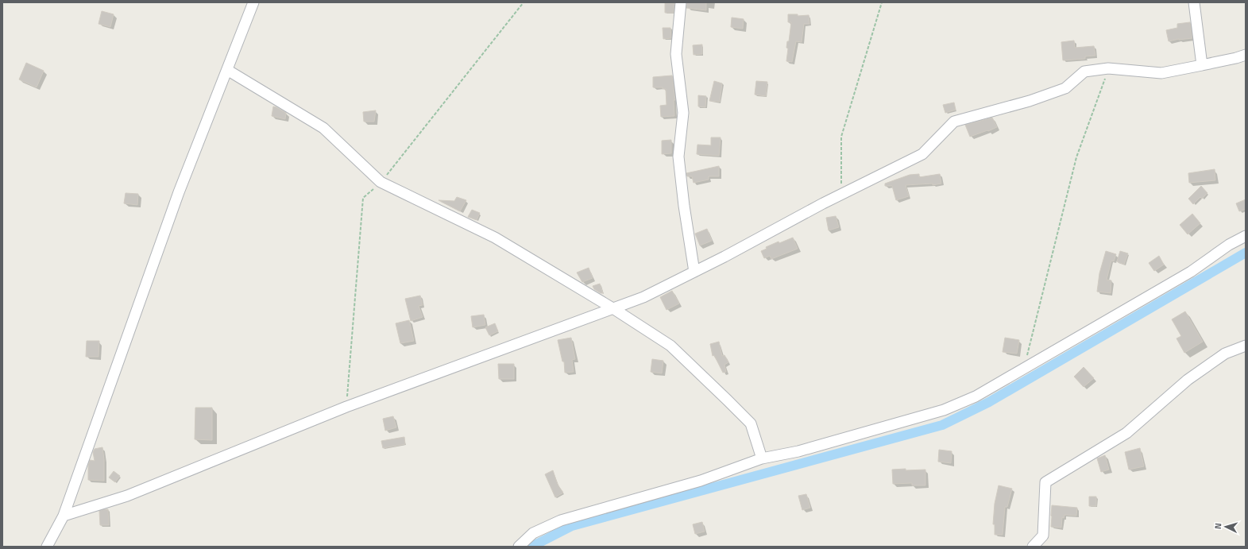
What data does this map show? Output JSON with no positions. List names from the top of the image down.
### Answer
{
  "north": "left"
}
